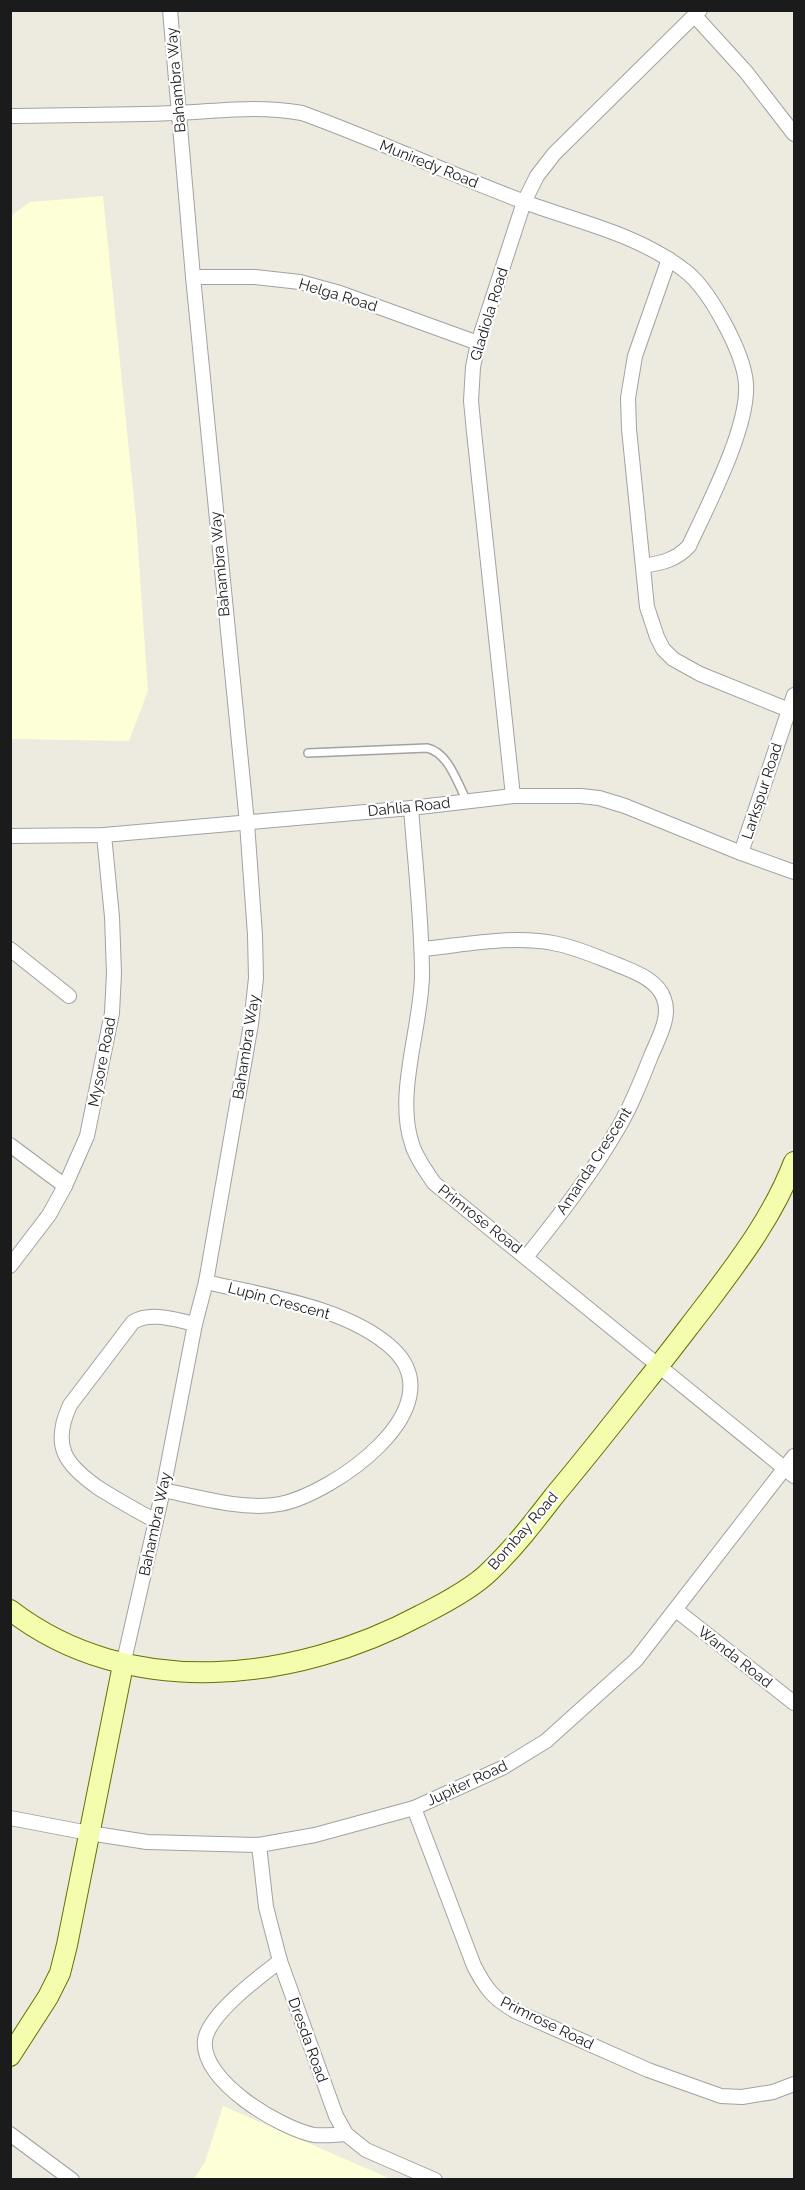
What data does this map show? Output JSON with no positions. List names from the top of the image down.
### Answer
{
  "streets": {
    "street": [
      "Bahambra Way",
      "Muniredy Road",
      "Helga Road",
      "Gladiola Road",
      "Larkspur Road",
      "Dahlia Road",
      "Mysore Road",
      "Amanda Crescent",
      "Primrose Road",
      "Lupin Crescent",
      "Bombay Road",
      "Wanda Road",
      "Jupiter Road",
      "Dresda Road"
    ]
  },
  "crossings": [
    ["Bahambra Way", "Muniredy Road"],
    ["Bahambra Way", "Helga Road"],
    ["Bahambra Way", "Dahlia Road"],
    ["Bahambra Way", "Lupin Crescent"],
    ["Bahambra Way", "Bombay Road"],
    ["Bahambra Way", "Jupiter Road"],
    ["Muniredy Road", "Gladiola Road"],
    ["Helga Road", "Gladiola Road"],
    ["Gladiola Road", "Dahlia Road"],
    ["Larkspur Road", "Dahlia Road"],
    ["Dahlia Road", "Mysore Road"],
    ["Dahlia Road", "Primrose Road"],
    ["Amanda Crescent", "Primrose Road"],
    ["Primrose Road", "Bombay Road"],
    ["Primrose Road", "Jupiter Road"],
    ["Wanda Road", "Jupiter Road"],
    ["Jupiter Road", "Dresda Road"]
  ]
}
